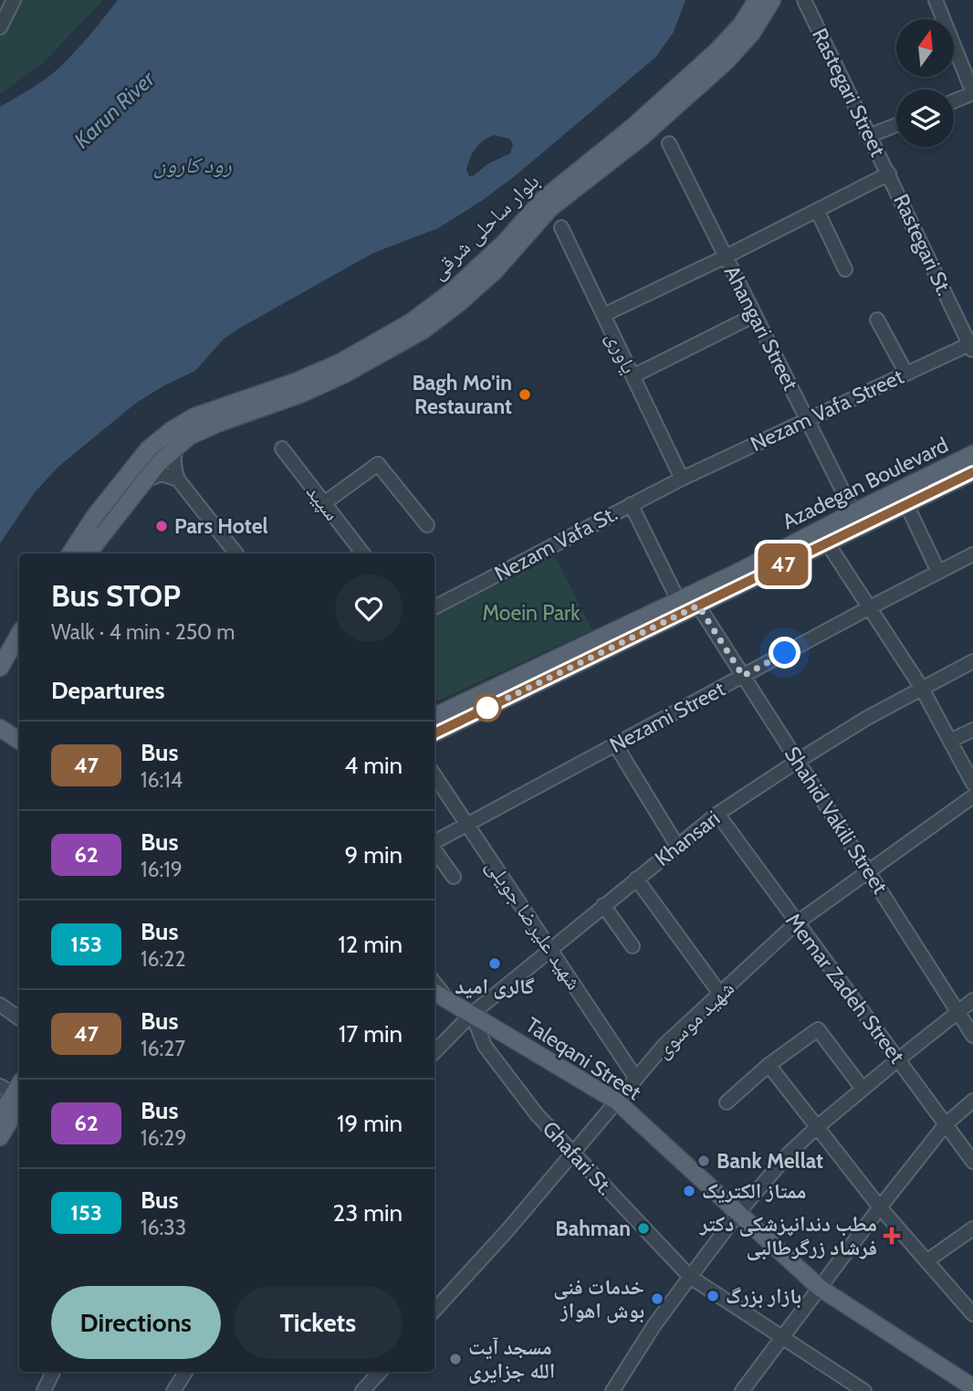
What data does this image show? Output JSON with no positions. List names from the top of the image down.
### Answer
{
  "streets": {
    "main road": ["بلوار ساحلی شرقی", "Azadegan Boulevard", "Taleqani Street"],
    "street": [
      "Rastegari Street",
      "Rastegari St.",
      "Ahangari Street",
      "یاوری",
      "Nezam Vafa Street",
      "سپید",
      "Nezam Vafa St.",
      "Nezami Street",
      "Shahid Vakili Street",
      "Khansari",
      "شهید علیرضا جویلی",
      "Memar Zadeh Street",
      "شهید موسوی",
      "Ghafari St."
    ]
  },
  "crossings": [
    ["Rastegari Street", "Rastegari St."],
    ["Rastegari St.", "Nezam Vafa Street"],
    ["Ahangari Street", "Nezam Vafa Street"],
    ["Ahangari Street", "Azadegan Boulevard"],
    ["یاوری", "Nezam Vafa Street"],
    ["یاوری", "Nezam Vafa St."],
    ["Nezam Vafa Street", "Nezam Vafa St."],
    ["Azadegan Boulevard", "Shahid Vakili Street"],
    ["Nezami Street", "Shahid Vakili Street"],
    ["Nezami Street", "شهید علیرضا جویلی"],
    ["Shahid Vakili Street", "Khansari"],
    ["Shahid Vakili Street", "شهید موسوی"],
    ["Khansari", "شهید علیرضا جویلی"],
    ["Khansari", "Memar Zadeh Street"],
    ["Khansari", "Taleqani Street"],
    ["Khansari", "Ghafari St."],
    ["شهید علیرضا جویلی", "شهید موسوی"],
    ["Memar Zadeh Street", "شهید موسوی"],
    ["شهید موسوی", "Taleqani Street"],
    ["شهید موسوی", "Ghafari St."],
    ["Taleqani Street", "Ghafari St."]
  ],
  "water": ["Karun River", "رود کارون"],
  "parks": ["Moein Park"],
  "places": {
    "other": [
      "Bagh Mo'in Restaurant",
      "Pars Hotel",
      "گالری امید",
      "Bank Mellat",
      "ممتاز الکتریک",
      "Bahman",
      "بازار بزرگ",
      "خدمات فنی بوش اهواز",
      "مسجد آیت الله جزایری"
    ],
    "health": ["مطب دندانپزشکی دکتر فرشاد زرگرطالبی"]
  },
  "lines": ["bus line 47"],
  "north": "top",
  "page": {
    "on_map": "47",
    "heading": [
      ["Bus STOP", "Walk · 4 min · 250 m"],
      "Departures"
    ],
    "list": [
      {
        "mark": "47",
        "name": "Bus",
        "note": "16:14",
        "value": "4 min"
      },
      {
        "mark": "62",
        "name": "Bus",
        "note": "16:19",
        "value": "9 min"
      },
      {
        "mark": "153",
        "name": "Bus",
        "note": "16:22",
        "value": "12 min"
      },
      {
        "mark": "47",
        "name": "Bus",
        "note": "16:27",
        "value": "17 min"
      },
      {
        "mark": "62",
        "name": "Bus",
        "note": "16:29",
        "value": "19 min"
      },
      {
        "mark": "153",
        "name": "Bus",
        "note": "16:33",
        "value": "23 min"
      }
    ],
    "buttons": ["Directions", "Tickets"]
  }
}
